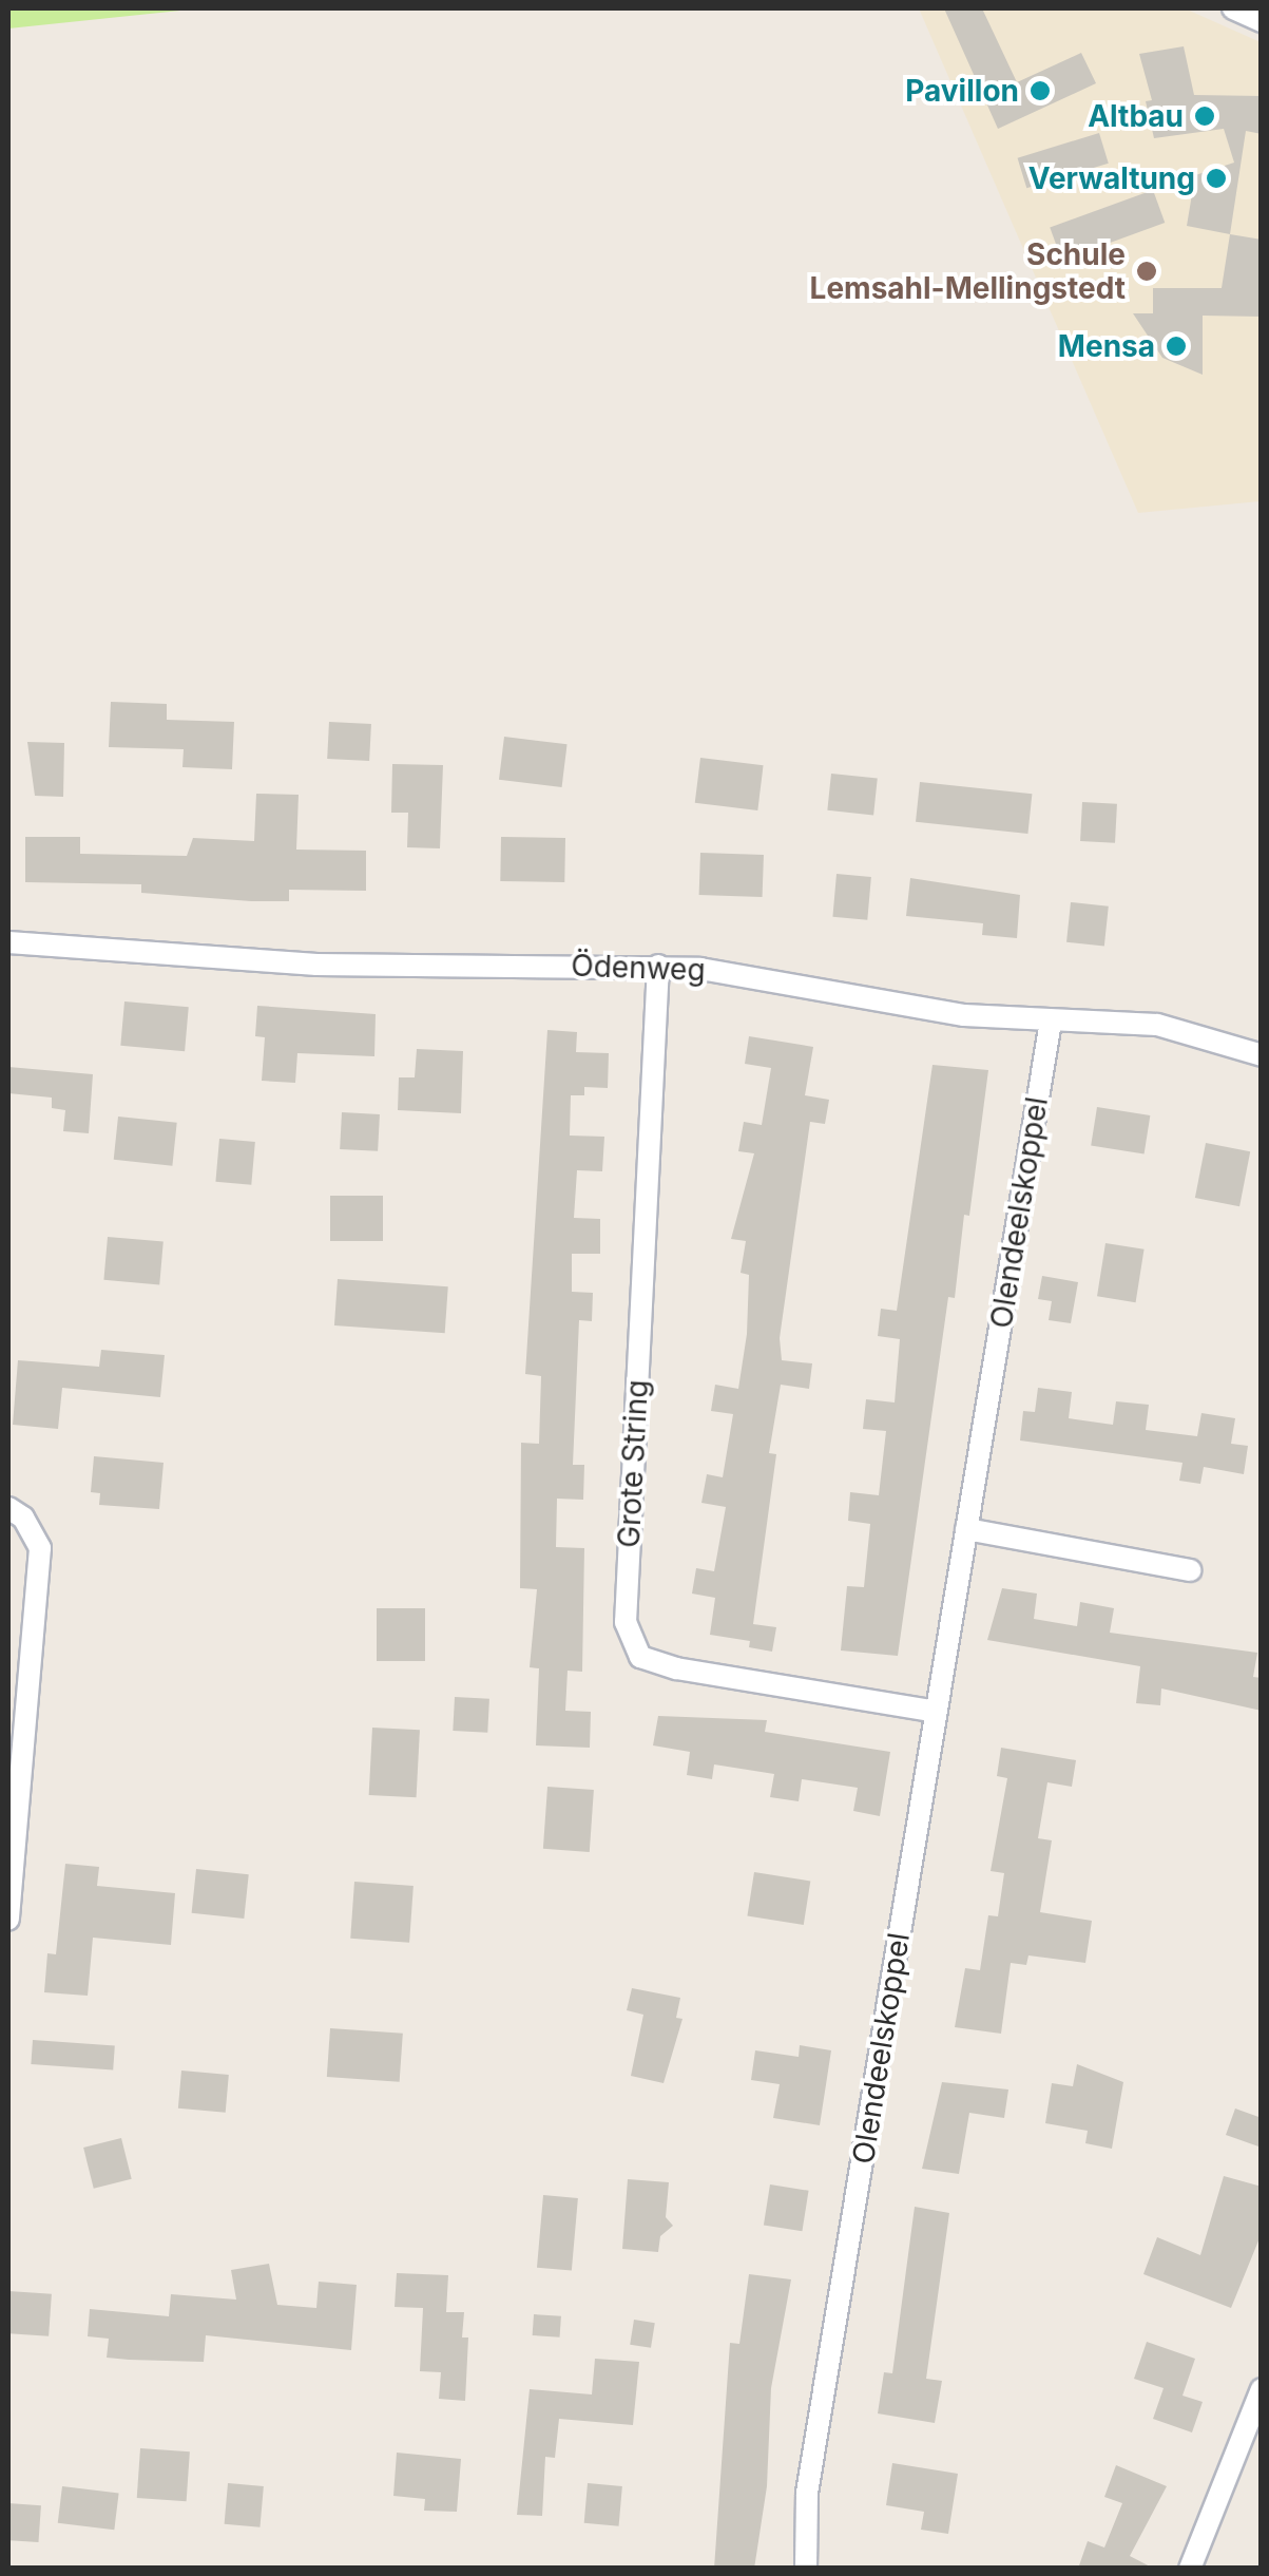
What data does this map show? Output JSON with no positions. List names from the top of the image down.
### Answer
{
  "streets": {
    "street": ["Ödenweg", "Olendeelskoppel", "Grote String"]
  },
  "crossings": [
    ["Ödenweg", "Olendeelskoppel"],
    ["Ödenweg", "Grote String"],
    ["Olendeelskoppel", "Grote String"]
  ],
  "places": [
    "Pavillon",
    "Altbau",
    "Verwaltung",
    "Schule Lemsahl-Mellingstedt",
    "Mensa"
  ]
}
